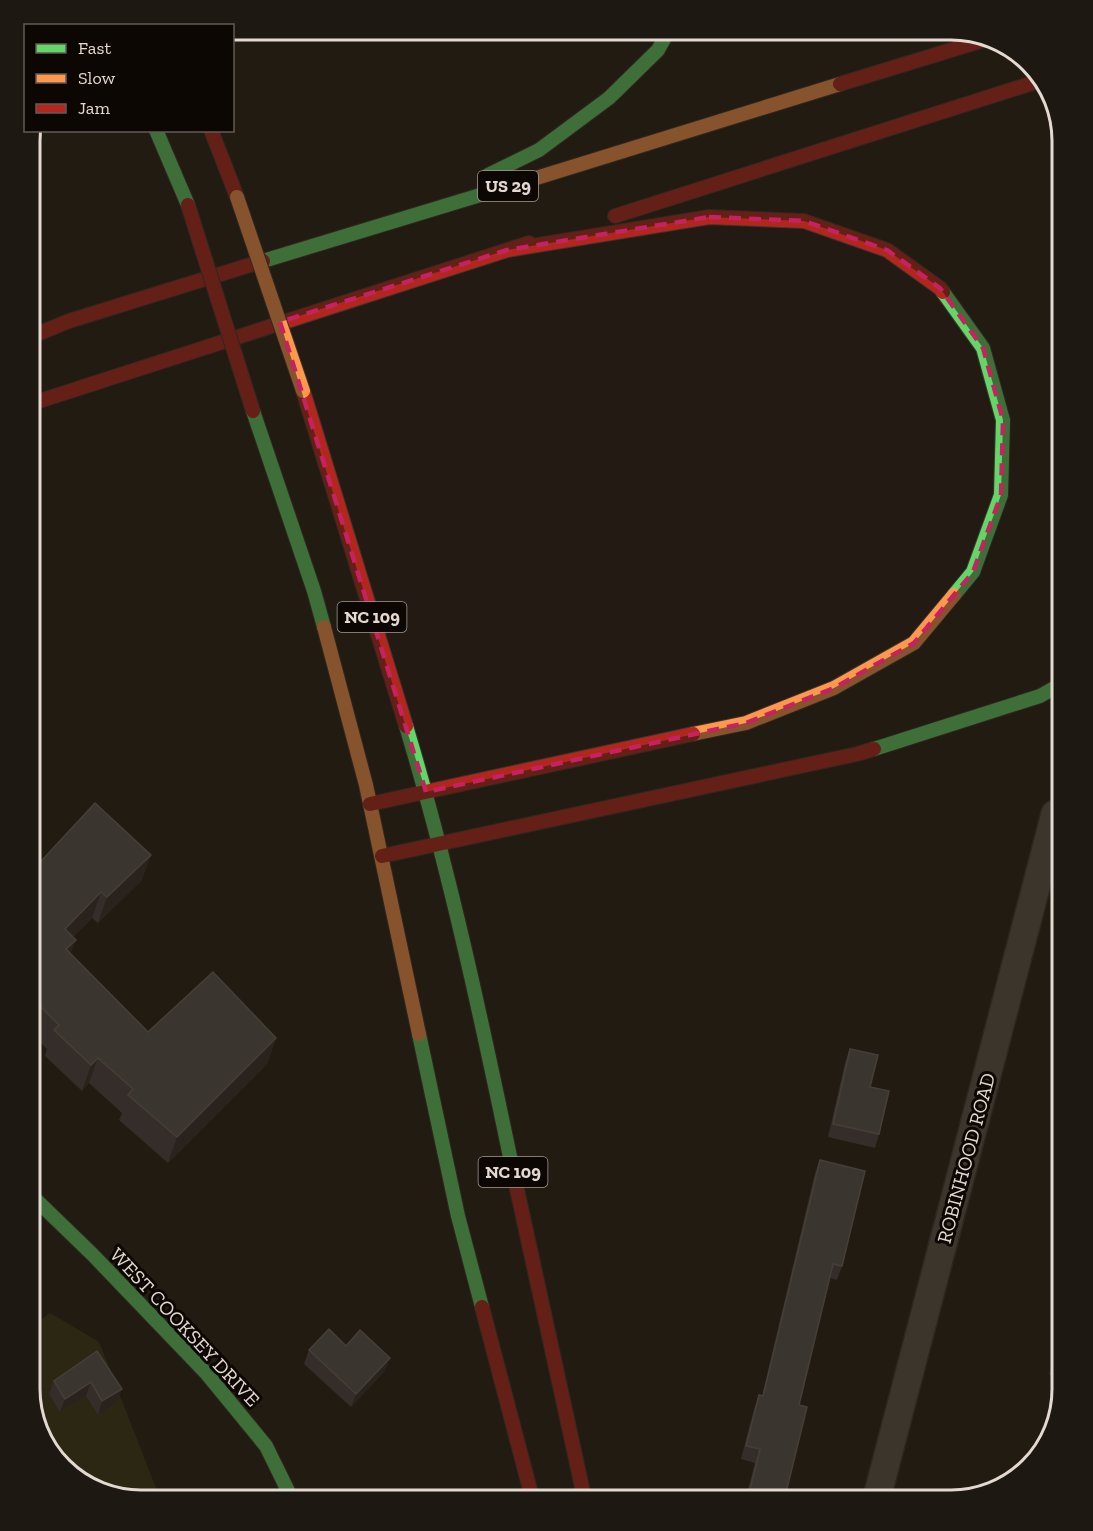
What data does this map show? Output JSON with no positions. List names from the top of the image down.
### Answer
{
  "streets": {
    "main road": ["US 29", "NC 109", "WEST COOKSEY DRIVE"],
    "street": ["ROBINHOOD ROAD"]
  },
  "legend": ["Fast", "Slow", "Jam"]
}
